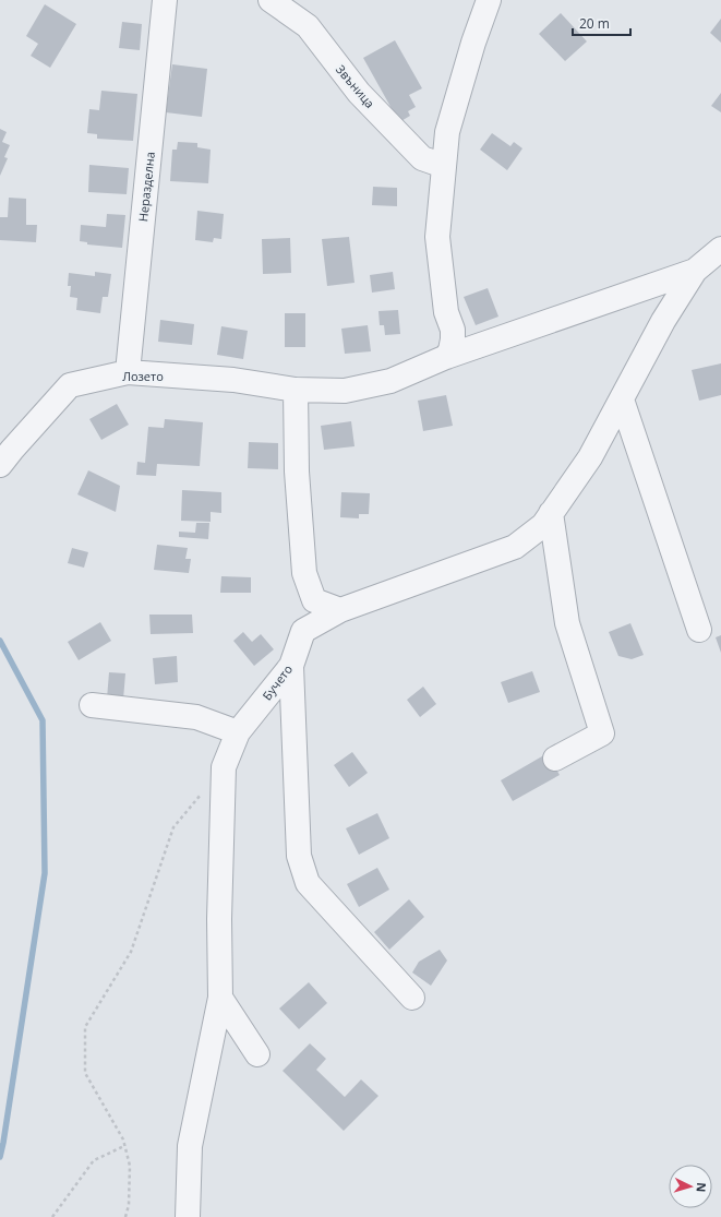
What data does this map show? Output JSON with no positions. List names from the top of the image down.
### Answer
{
  "streets": {
    "street": [
      "Звъница",
      "Неразделна",
      "Лозето",
      "Бучето"
    ]
  },
  "crossings": [
    ["Неразделна", "Лозето"],
    ["Лозето", "Бучето"]
  ],
  "scale_bar": "20 m",
  "north": "right"
}
